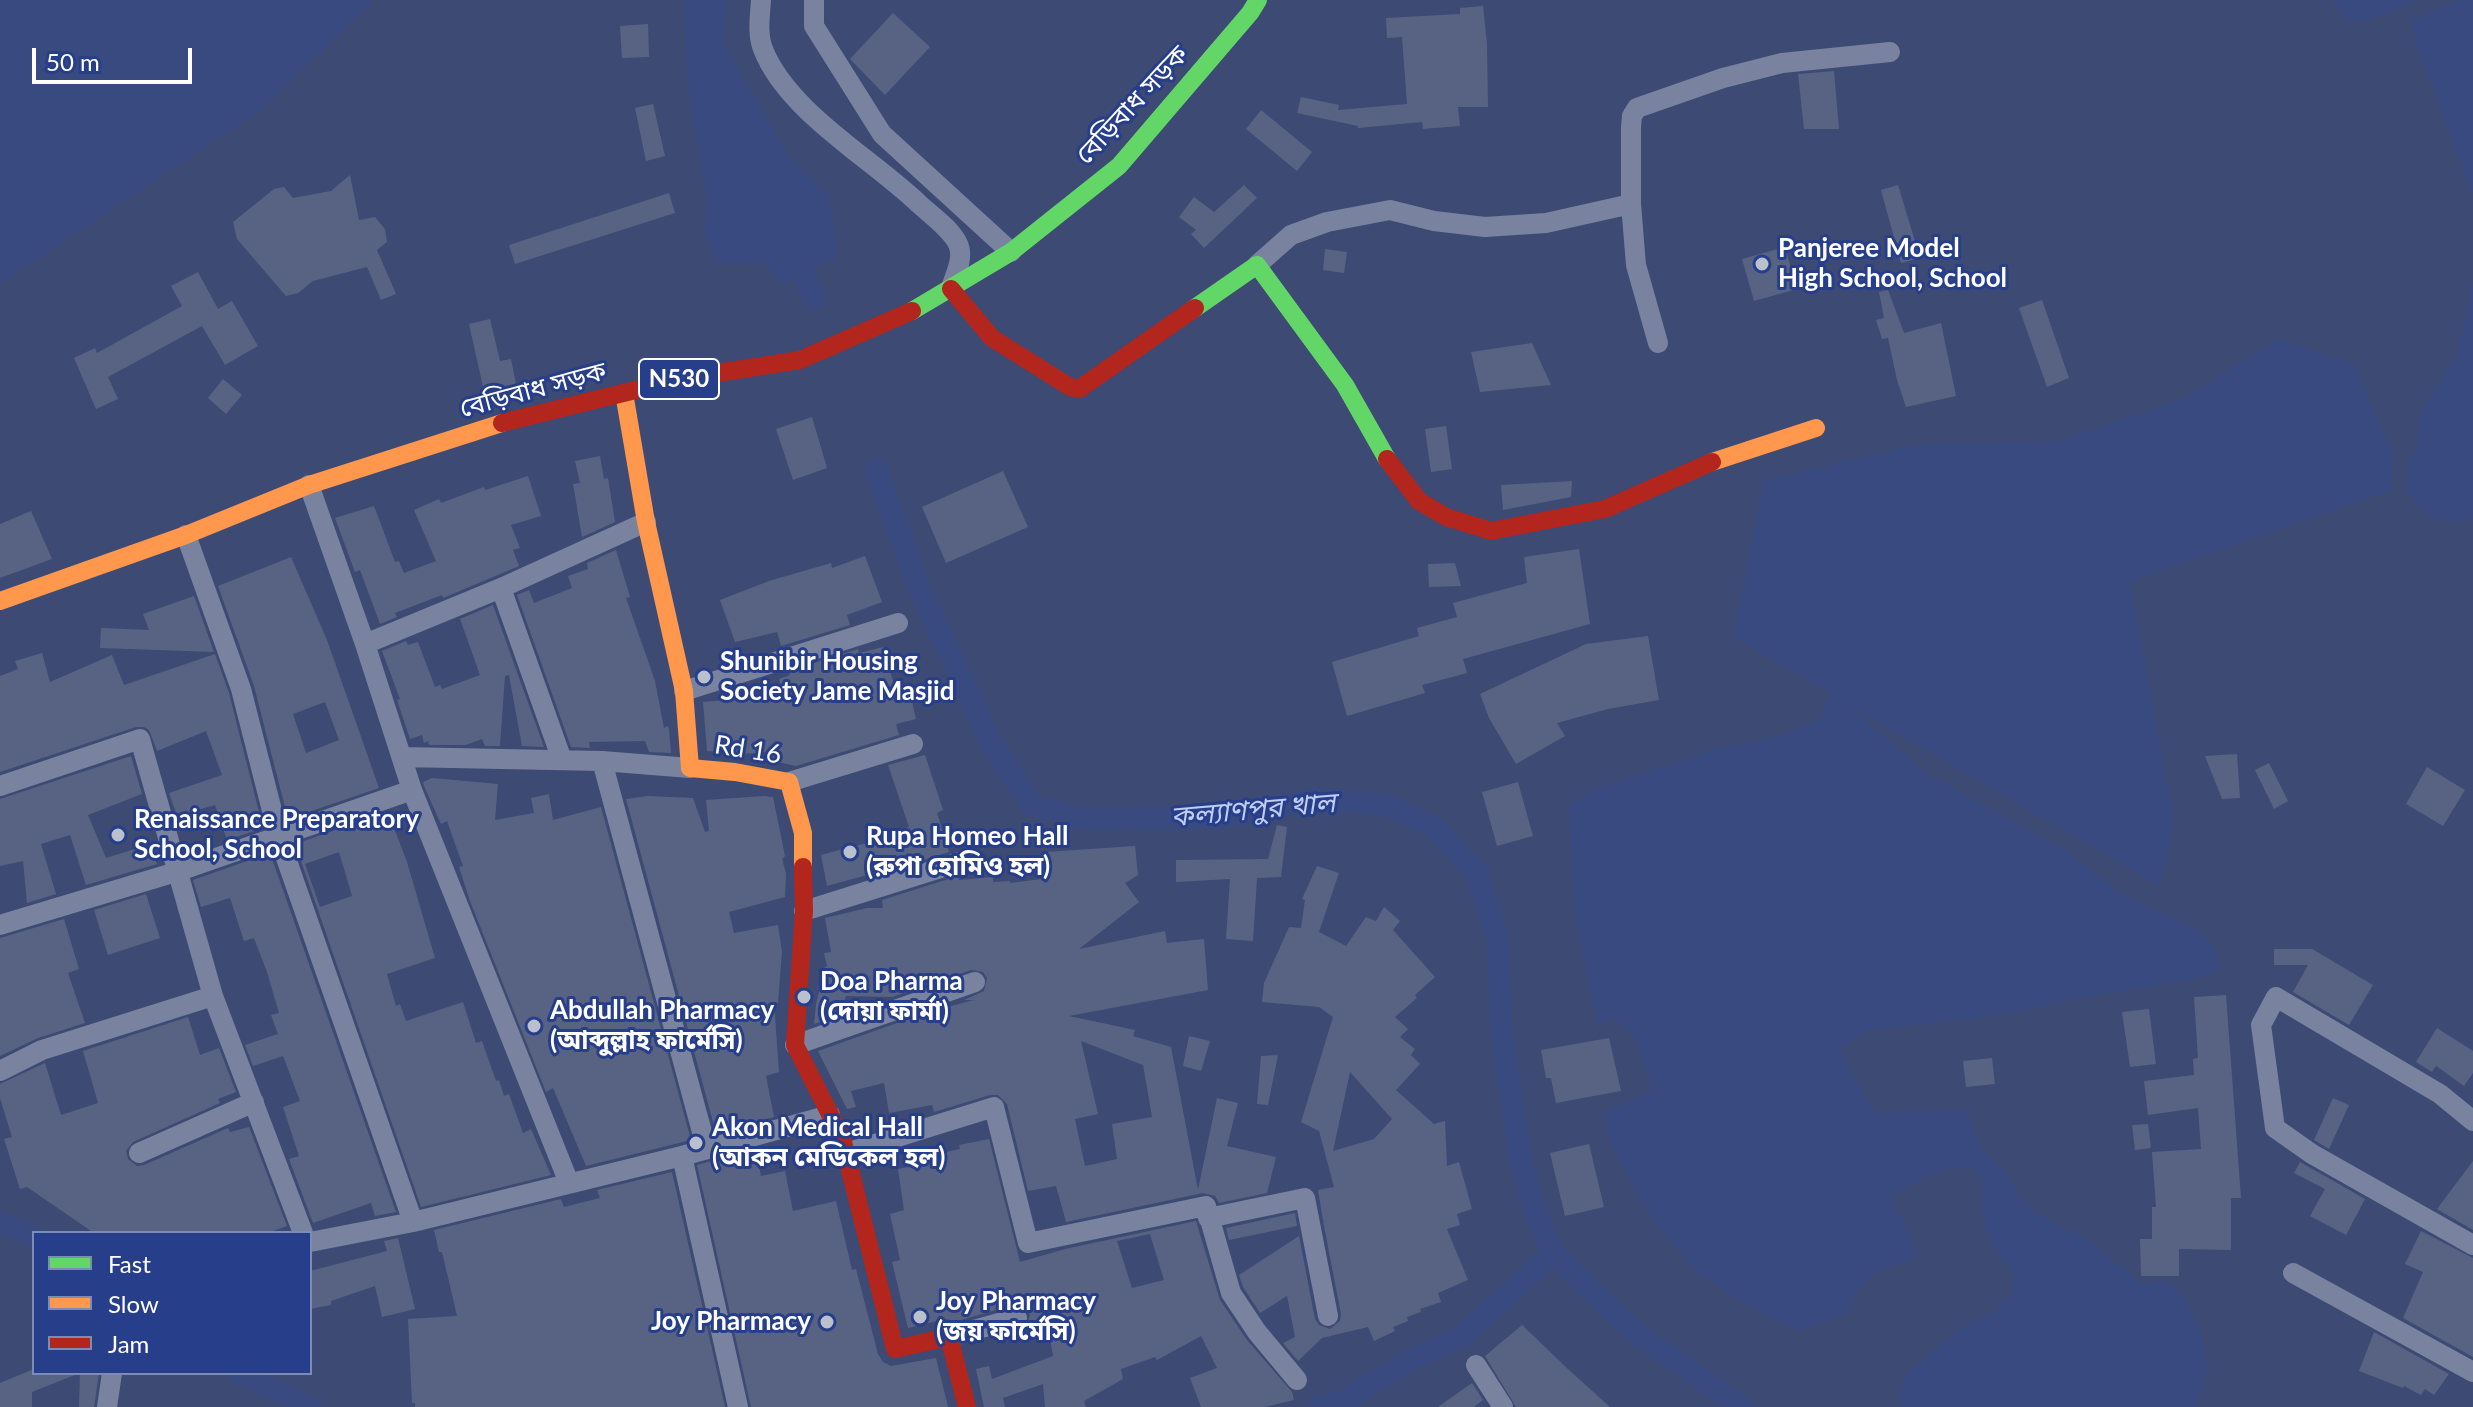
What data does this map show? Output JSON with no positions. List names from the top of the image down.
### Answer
{
  "streets": {
    "main road": ["বেড়িবাধ সড়ক", "N530", "Rd 16"]
  },
  "crossings": [
    ["বেড়িবাধ সড়ক", "Rd 16"]
  ],
  "water": ["কল্যাণপুর খাল"],
  "places": [
    "Panjeree Model High School, School",
    "Shunibir Housing Society Jame Masjid",
    "Renaissance Preparatory School, School",
    "Rupa Homeo Hall (রুপা হোমিও হল)",
    "Doa Pharma (দোয়া ফার্মা)",
    "Abdullah Pharmacy (আব্দুল্লাহ ফার্মেসি)",
    "Akon Medical Hall (আকন মেডিকেল হল)",
    "Joy Pharmacy (জয় ফার্মেসি)",
    "Joy Pharmacy"
  ],
  "legend": ["Fast", "Slow", "Jam"],
  "scale_bar": "50 m"
}
